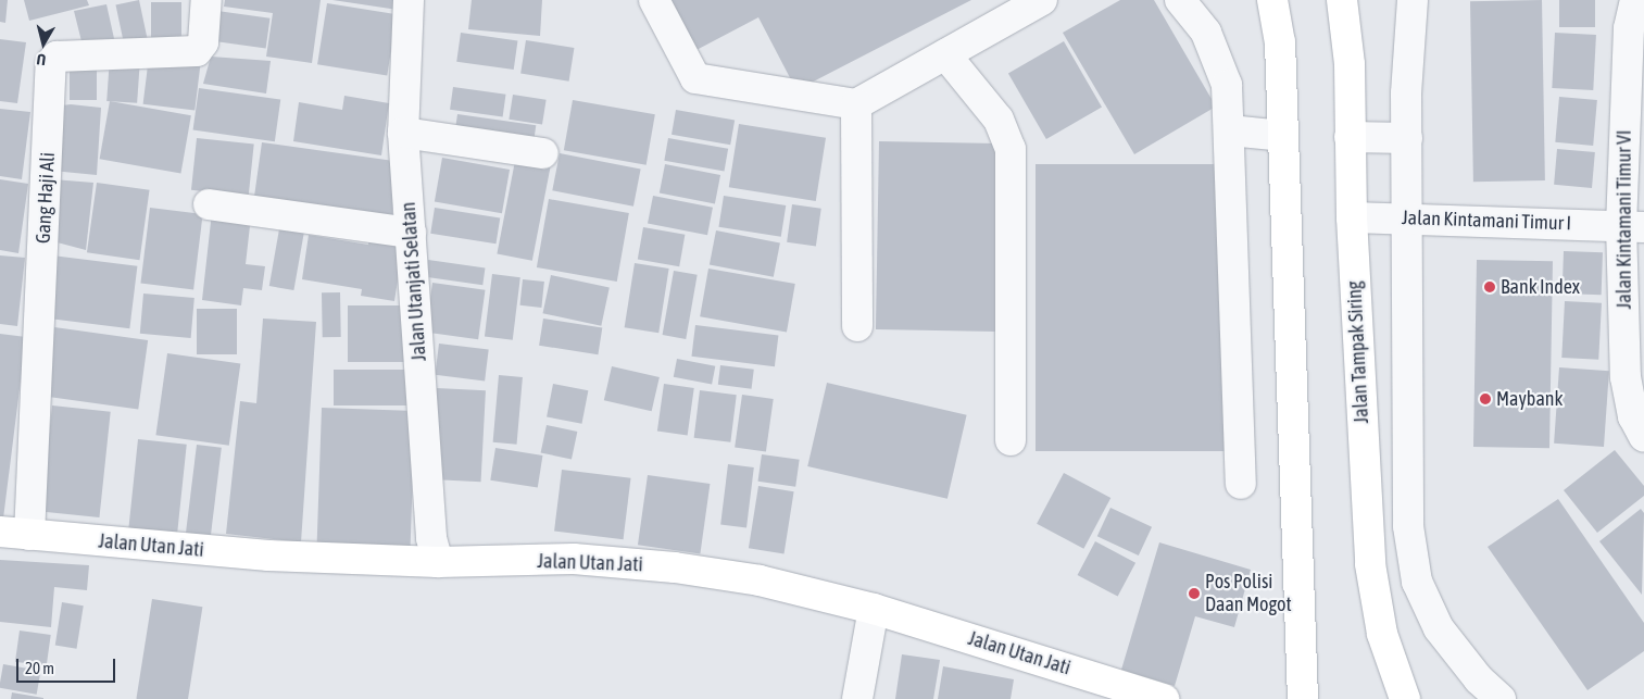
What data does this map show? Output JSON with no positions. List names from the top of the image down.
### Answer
{
  "streets": {
    "main road": ["Jalan Tampak Siring", "Jalan Utan Jati"],
    "street": [
      "Gang Haji Ali",
      "Jalan Kintamani Timur VI",
      "Jalan Kintamani Timur I",
      "Jalan Utanjati Selatan"
    ]
  },
  "crossings": [
    ["Gang Haji Ali", "Jalan Utan Jati"],
    ["Jalan Kintamani Timur VI", "Jalan Kintamani Timur I"],
    ["Jalan Kintamani Timur I", "Jalan Tampak Siring"],
    ["Jalan Utanjati Selatan", "Jalan Utan Jati"]
  ],
  "places": ["Bank Index", "Maybank", "Pos Polisi Daan Mogot"],
  "scale_bar": "20 m",
  "north": "bottom"
}
